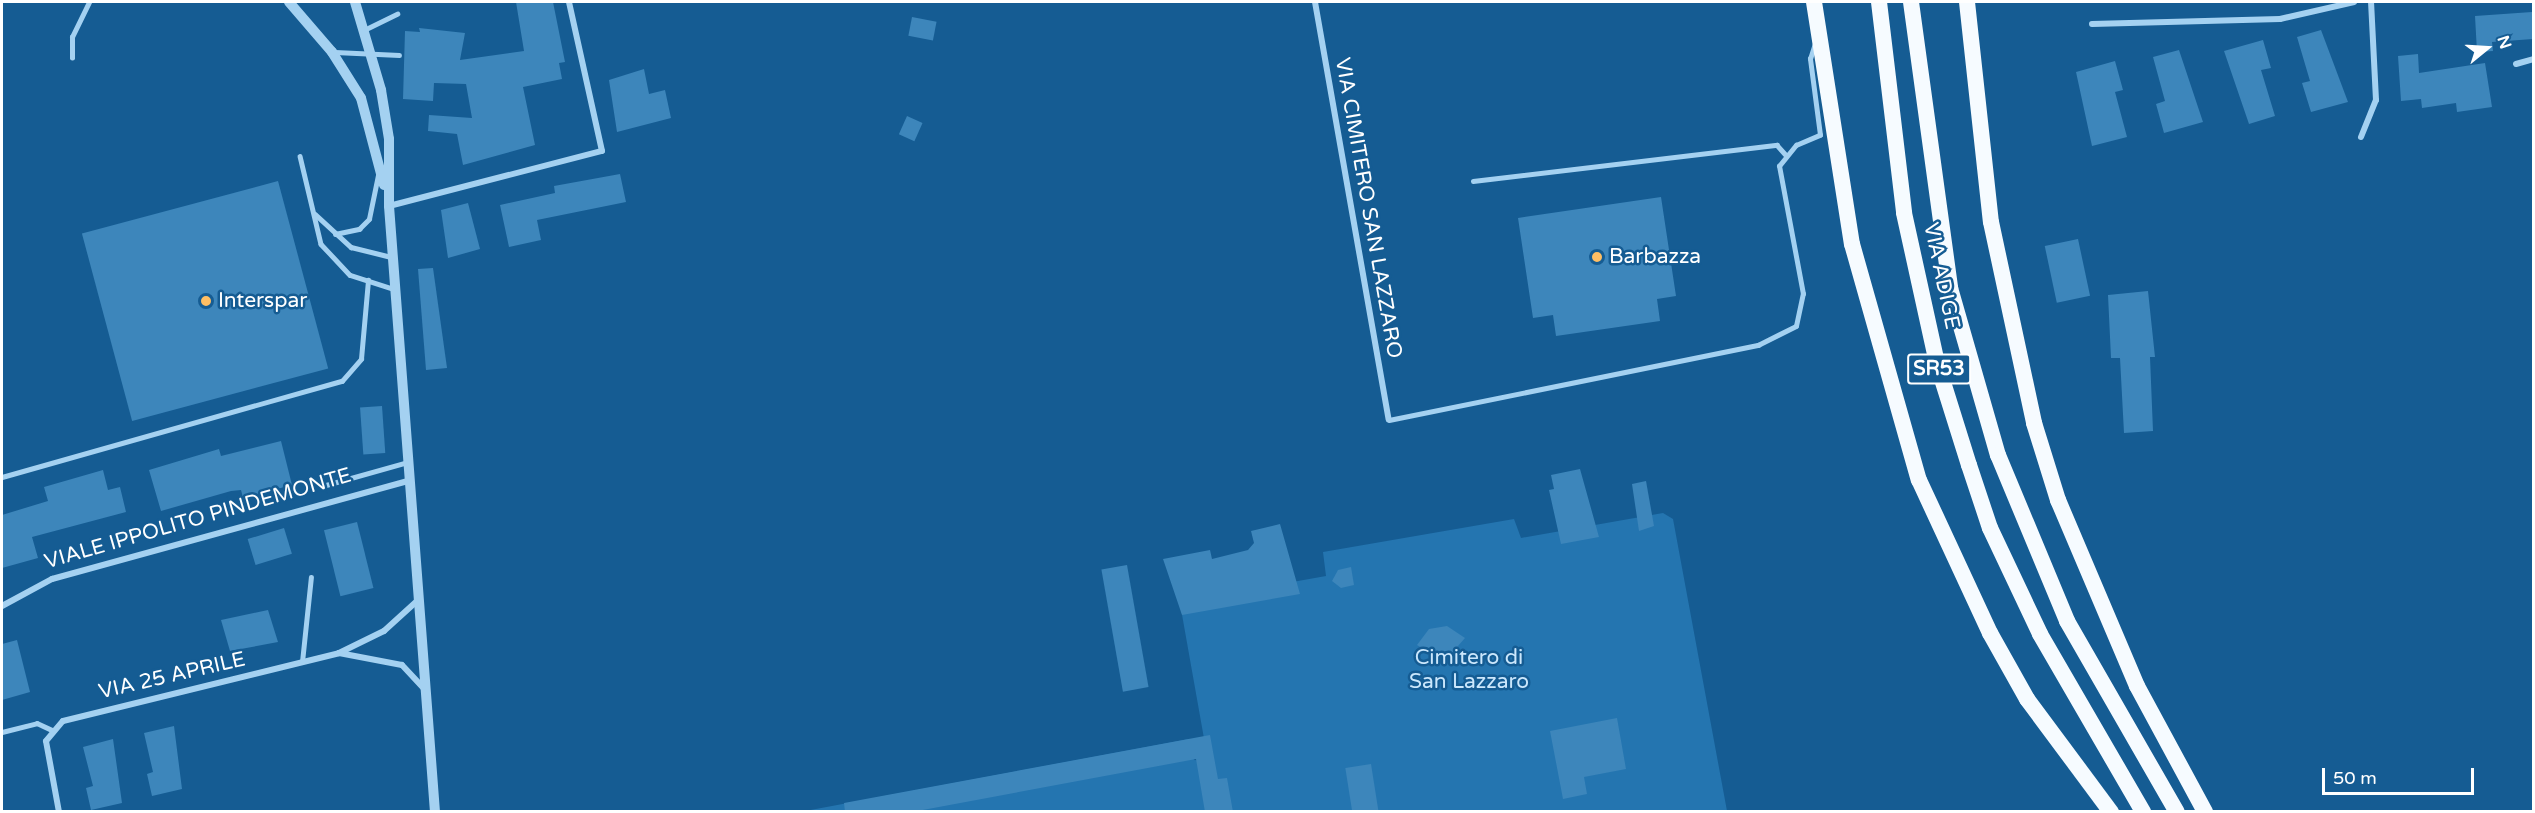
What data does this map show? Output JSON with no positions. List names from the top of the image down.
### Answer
{
  "streets": {
    "highway": ["VIA ADIGE", "SR53"],
    "street": ["VIA CIMITERO SAN LAZZARO", "VIALE IPPOLITO PINDEMONTE", "VIA 25 APRILE"]
  },
  "parks": ["Cimitero di San Lazzaro"],
  "places": ["Barbazza", "Interspar"],
  "scale_bar": "50 m",
  "north": "right"
}
